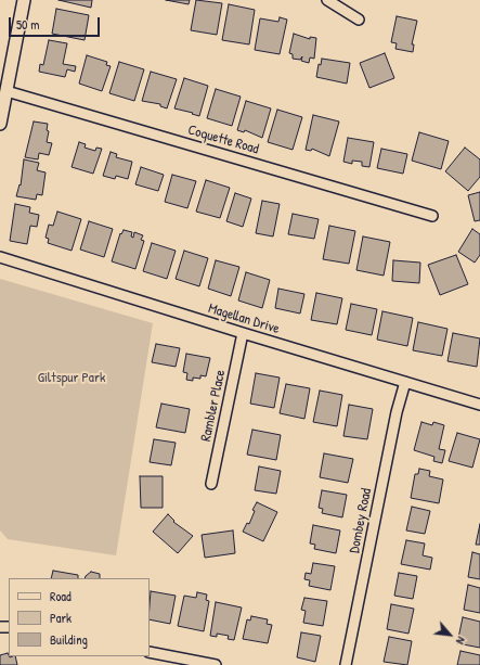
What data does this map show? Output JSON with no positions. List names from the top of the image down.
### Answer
{
  "streets": {
    "street": [
      "Coquette Road",
      "Magellan Drive",
      "Rambler Place",
      "Dombey Road"
    ]
  },
  "crossings": [
    ["Magellan Drive", "Rambler Place"],
    ["Magellan Drive", "Dombey Road"]
  ],
  "parks": ["Giltspur Park"],
  "legend": ["Road", "Park", "Building"],
  "scale_bar": "50 m",
  "north": "bottom right"
}
